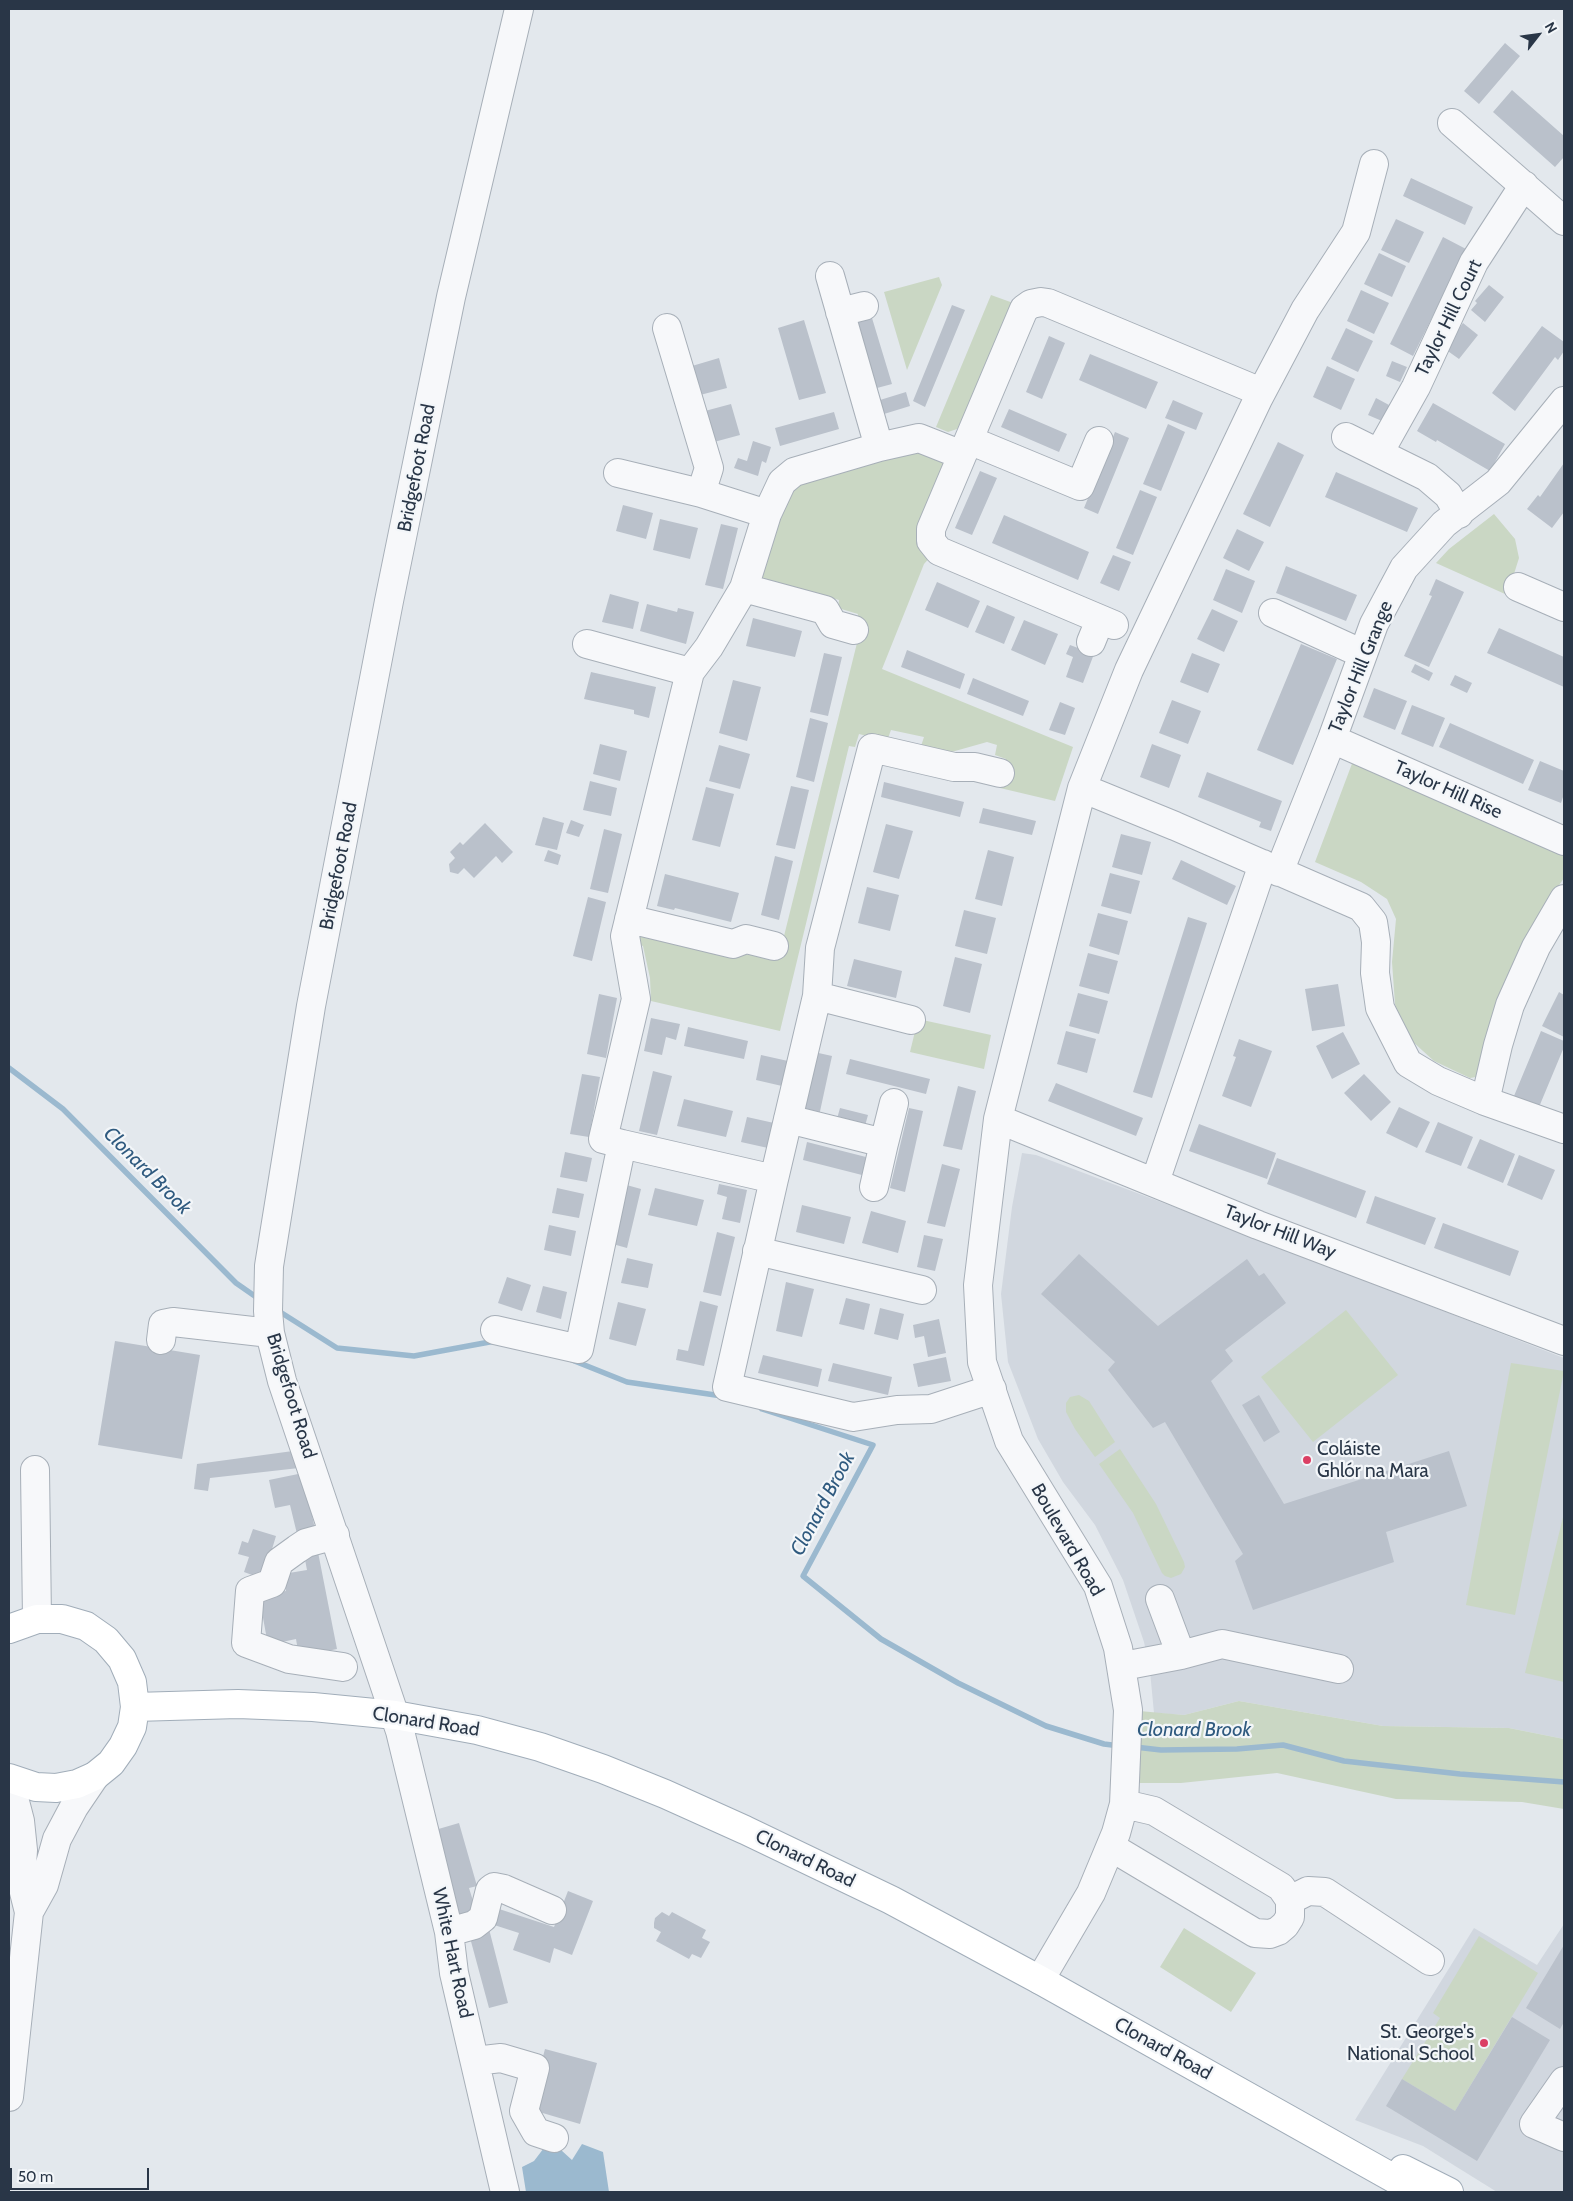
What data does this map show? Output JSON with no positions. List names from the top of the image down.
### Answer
{
  "streets": {
    "main road": ["Clonard Road"],
    "street": [
      "Taylor Hill Court",
      "Bridgefoot Road",
      "Taylor Hill Grange",
      "Taylor Hill Rise",
      "Taylor Hill Way",
      "Boulevard Road",
      "White Hart Road"
    ]
  },
  "crossings": [
    ["Bridgefoot Road", "Clonard Road"],
    ["Bridgefoot Road", "White Hart Road"],
    ["Taylor Hill Grange", "Taylor Hill Rise"],
    ["Taylor Hill Grange", "Taylor Hill Way"],
    ["Taylor Hill Way", "Boulevard Road"],
    ["Boulevard Road", "Clonard Road"],
    ["Clonard Road", "White Hart Road"]
  ],
  "water": ["Clonard Brook"],
  "places": ["Coláiste Ghlór na Mara", "St. George's National School"],
  "scale_bar": "50 m",
  "north": "top right"
}
